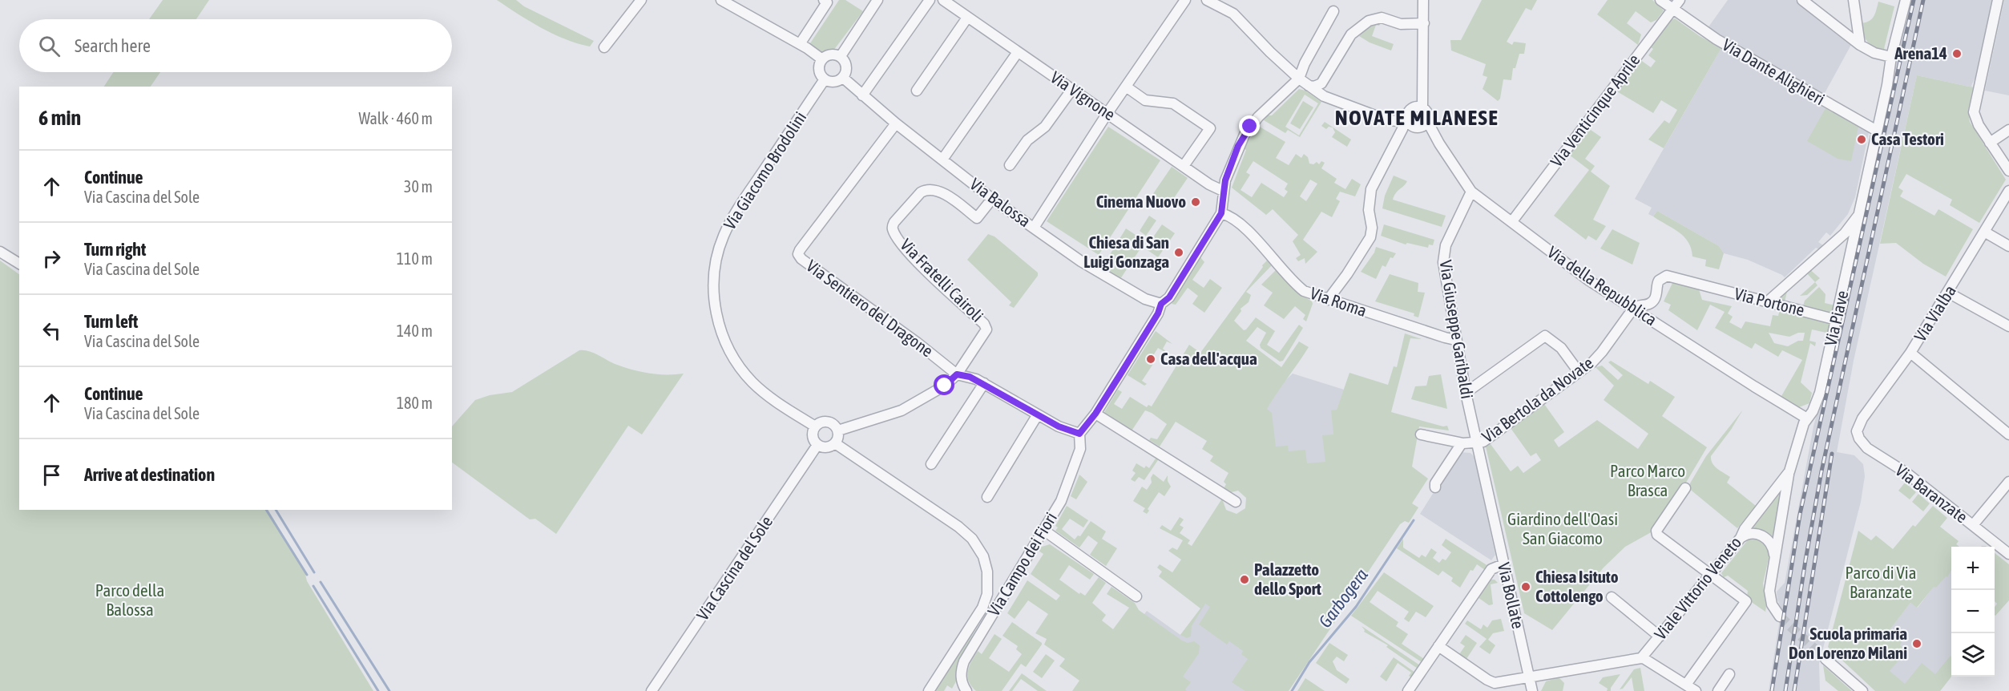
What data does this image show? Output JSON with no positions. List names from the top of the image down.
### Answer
{
  "streets": {
    "street": [
      "Via Dante Alighieri",
      "Via Vignone",
      "Via Venticinque Aprile",
      "Via Giacomo Brodolini",
      "Via Balossa",
      "Via Fratelli Cairoli",
      "Via della Repubblica",
      "Via Roma",
      "Via Portone",
      "Via Sentiero del Dragone",
      "Via Vialba",
      "Via Piave",
      "Via Giuseppe Garibaldi",
      "Via Bertola da Novate",
      "Via Baranzate",
      "Via Campo dei Fiori",
      "Via Cascina del Sole",
      "Viale Vittorio Veneto",
      "Via Bollate"
    ]
  },
  "crossings": [
    ["Via Dante Alighieri", "Via Venticinque Aprile"],
    ["Via Dante Alighieri", "Via Piave"],
    ["Via Venticinque Aprile", "Via della Repubblica"],
    ["Via Giacomo Brodolini", "Via Balossa"],
    ["Via Giacomo Brodolini", "Via Cascina del Sole"],
    ["Via Balossa", "Via Fratelli Cairoli"],
    ["Via Balossa", "Via Sentiero del Dragone"],
    ["Via Fratelli Cairoli", "Via Sentiero del Dragone"],
    ["Via della Repubblica", "Via Portone"],
    ["Via della Repubblica", "Via Piave"],
    ["Via della Repubblica", "Via Giuseppe Garibaldi"],
    ["Via della Repubblica", "Via Bertola da Novate"],
    ["Via della Repubblica", "Viale Vittorio Veneto"],
    ["Via Roma", "Via Giuseppe Garibaldi"],
    ["Via Portone", "Via Piave"],
    ["Via Portone", "Via Bertola da Novate"],
    ["Via Vialba", "Via Baranzate"],
    ["Via Piave", "Viale Vittorio Veneto"],
    ["Via Giuseppe Garibaldi", "Via Bertola da Novate"],
    ["Via Giuseppe Garibaldi", "Via Bollate"],
    ["Via Bertola da Novate", "Via Bollate"]
  ],
  "districts": ["NOVATE MILANESE"],
  "water": ["Garbogera"],
  "parks": [
    "Parco Marco Brasca",
    "Giardino dell'Oasi San Giacomo",
    "Parco di Via Baranzate",
    "Parco della Balossa"
  ],
  "places": [
    "Arena14",
    "Casa Testori",
    "Cinema Nuovo",
    "Chiesa di San Luigi Gonzaga",
    "Casa dell'acqua",
    "Palazzetto dello Sport",
    "Chiesa Isituto Cottolengo",
    "Scuola primaria Don Lorenzo Milani"
  ],
  "page": {
    "search": "Search here",
    "heading": ["6 min", "Walk · 460 m"],
    "list": [
      ["Continue", "Via Cascina del Sole", "30 m"],
      ["Turn right", "Via Cascina del Sole", "110 m"],
      ["Turn left", "Via Cascina del Sole", "140 m"],
      ["Continue", "Via Cascina del Sole", "180 m"],
      "Arrive at destination"
    ],
    "map_buttons": ["+", "−"]
  }
}
